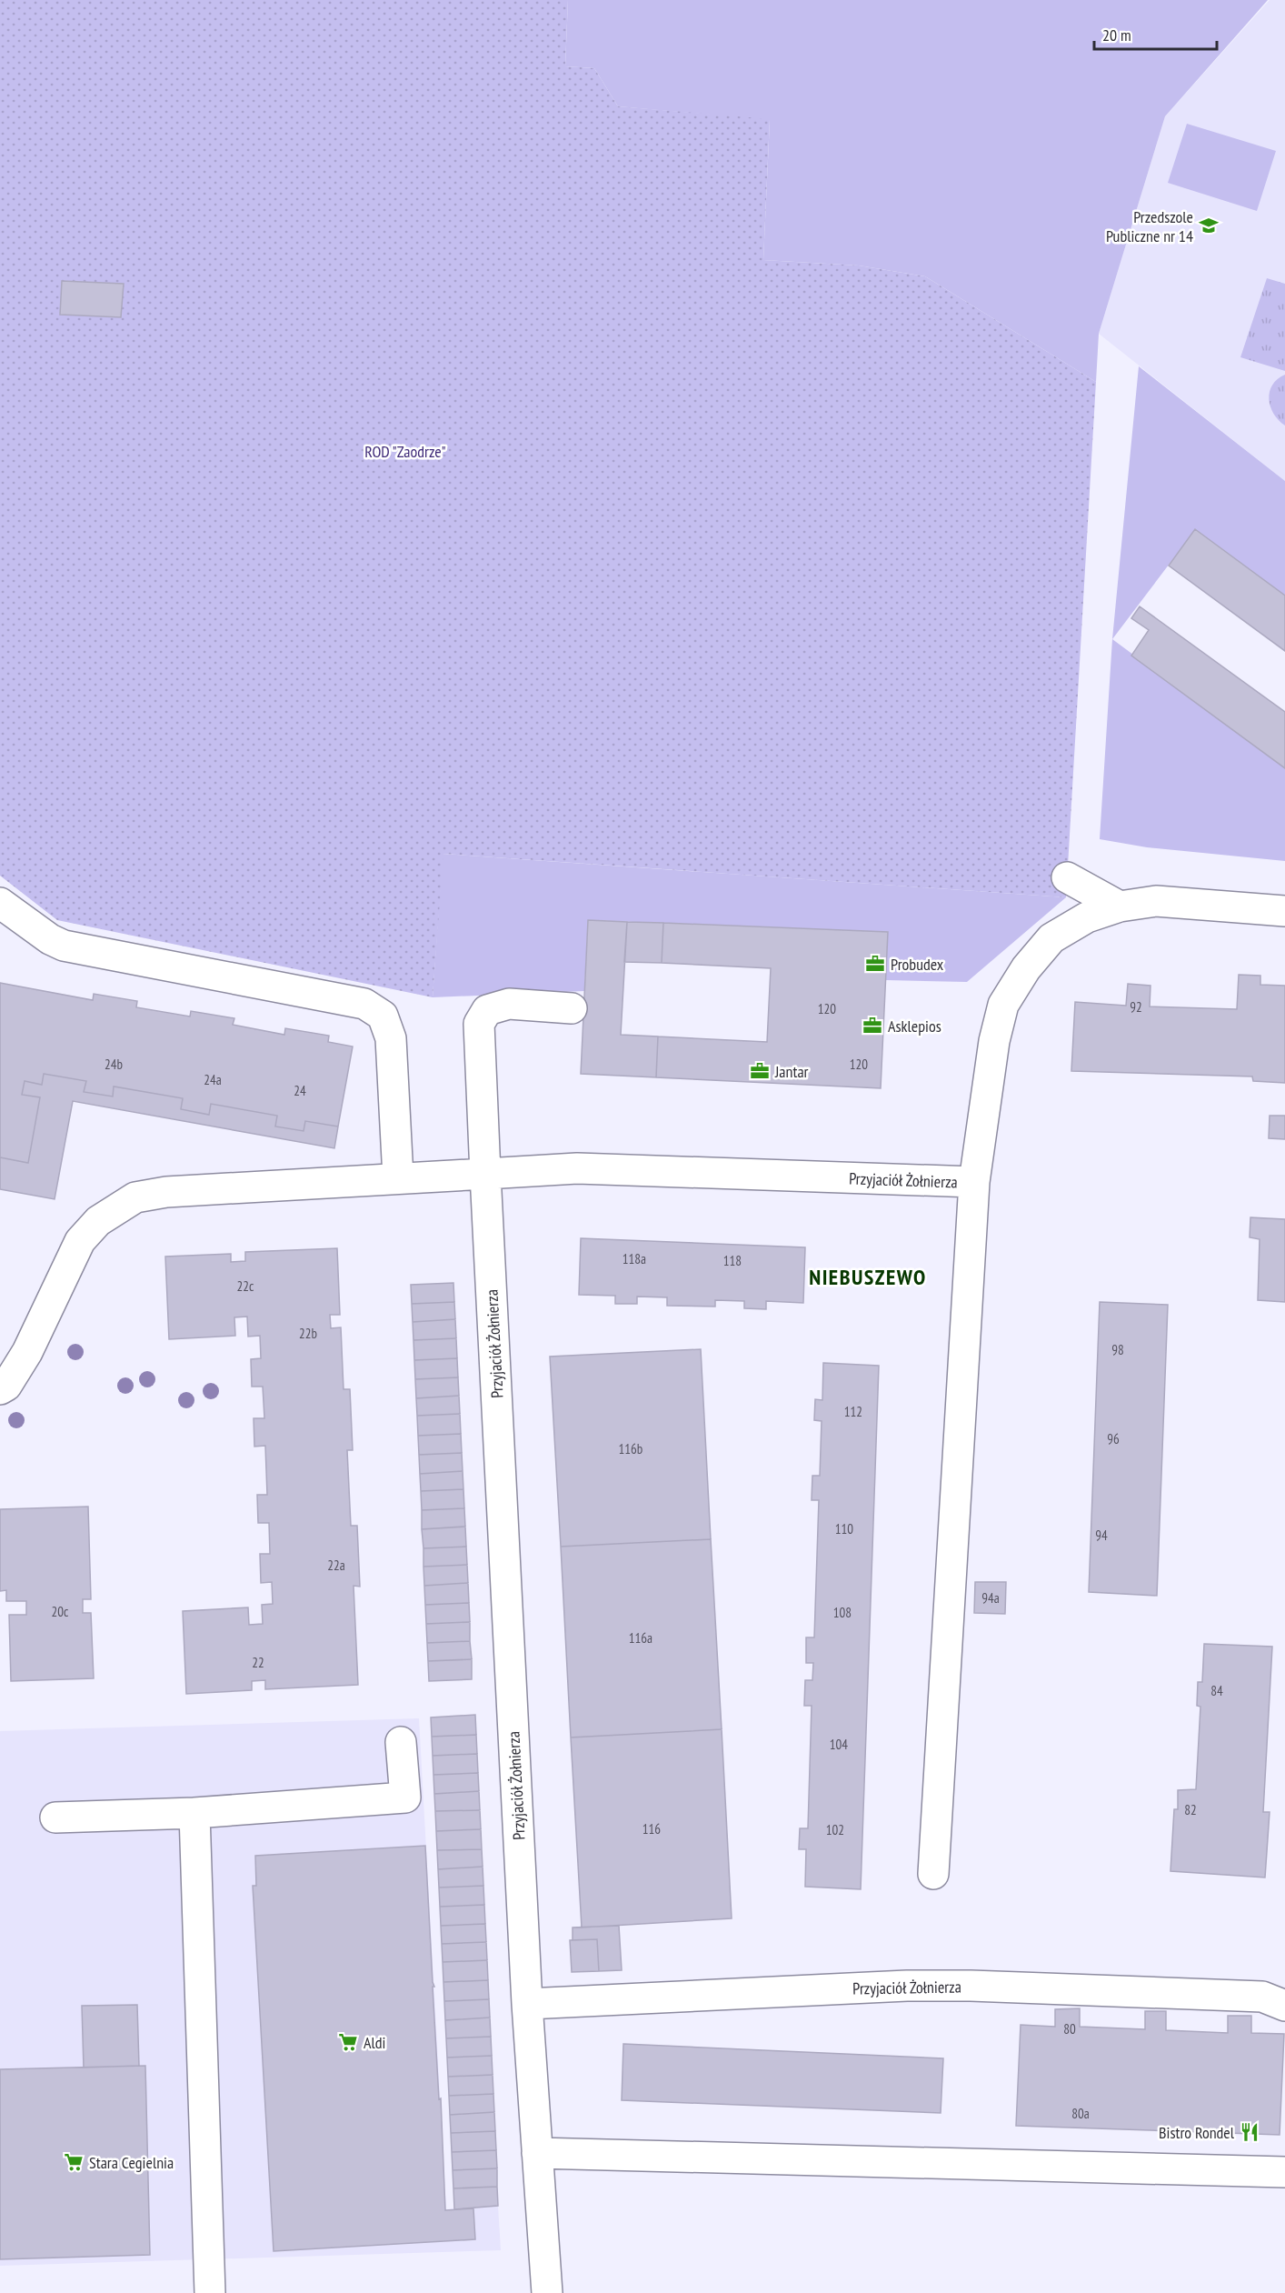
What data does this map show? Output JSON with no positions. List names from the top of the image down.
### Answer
{
  "streets": {
    "street": ["Przyjaciół Żołnierza"]
  },
  "districts": ["NIEBUSZEWO"],
  "parks": ["ROD \"Zaodrze\""],
  "places": {
    "school or university": ["Przedszole Publiczne nr 14"],
    "office": ["Probudex", "Asklepios", "Jantar"],
    "supermarket": ["Aldi", "Stara Cegielnia"],
    "restaurant": ["Bistro Rondel"]
  },
  "house_numbers": [
    "92",
    "120",
    "24b",
    "120",
    "24a",
    "24",
    "118a",
    "118",
    "22c",
    "22b",
    "98",
    "112",
    "96",
    "116b",
    "110",
    "94",
    "22a",
    "94a",
    "20c",
    "108",
    "116a",
    "22",
    "84",
    "104",
    "82",
    "116",
    "102",
    "80",
    "80a"
  ],
  "scale_bar": "20 m"
}
